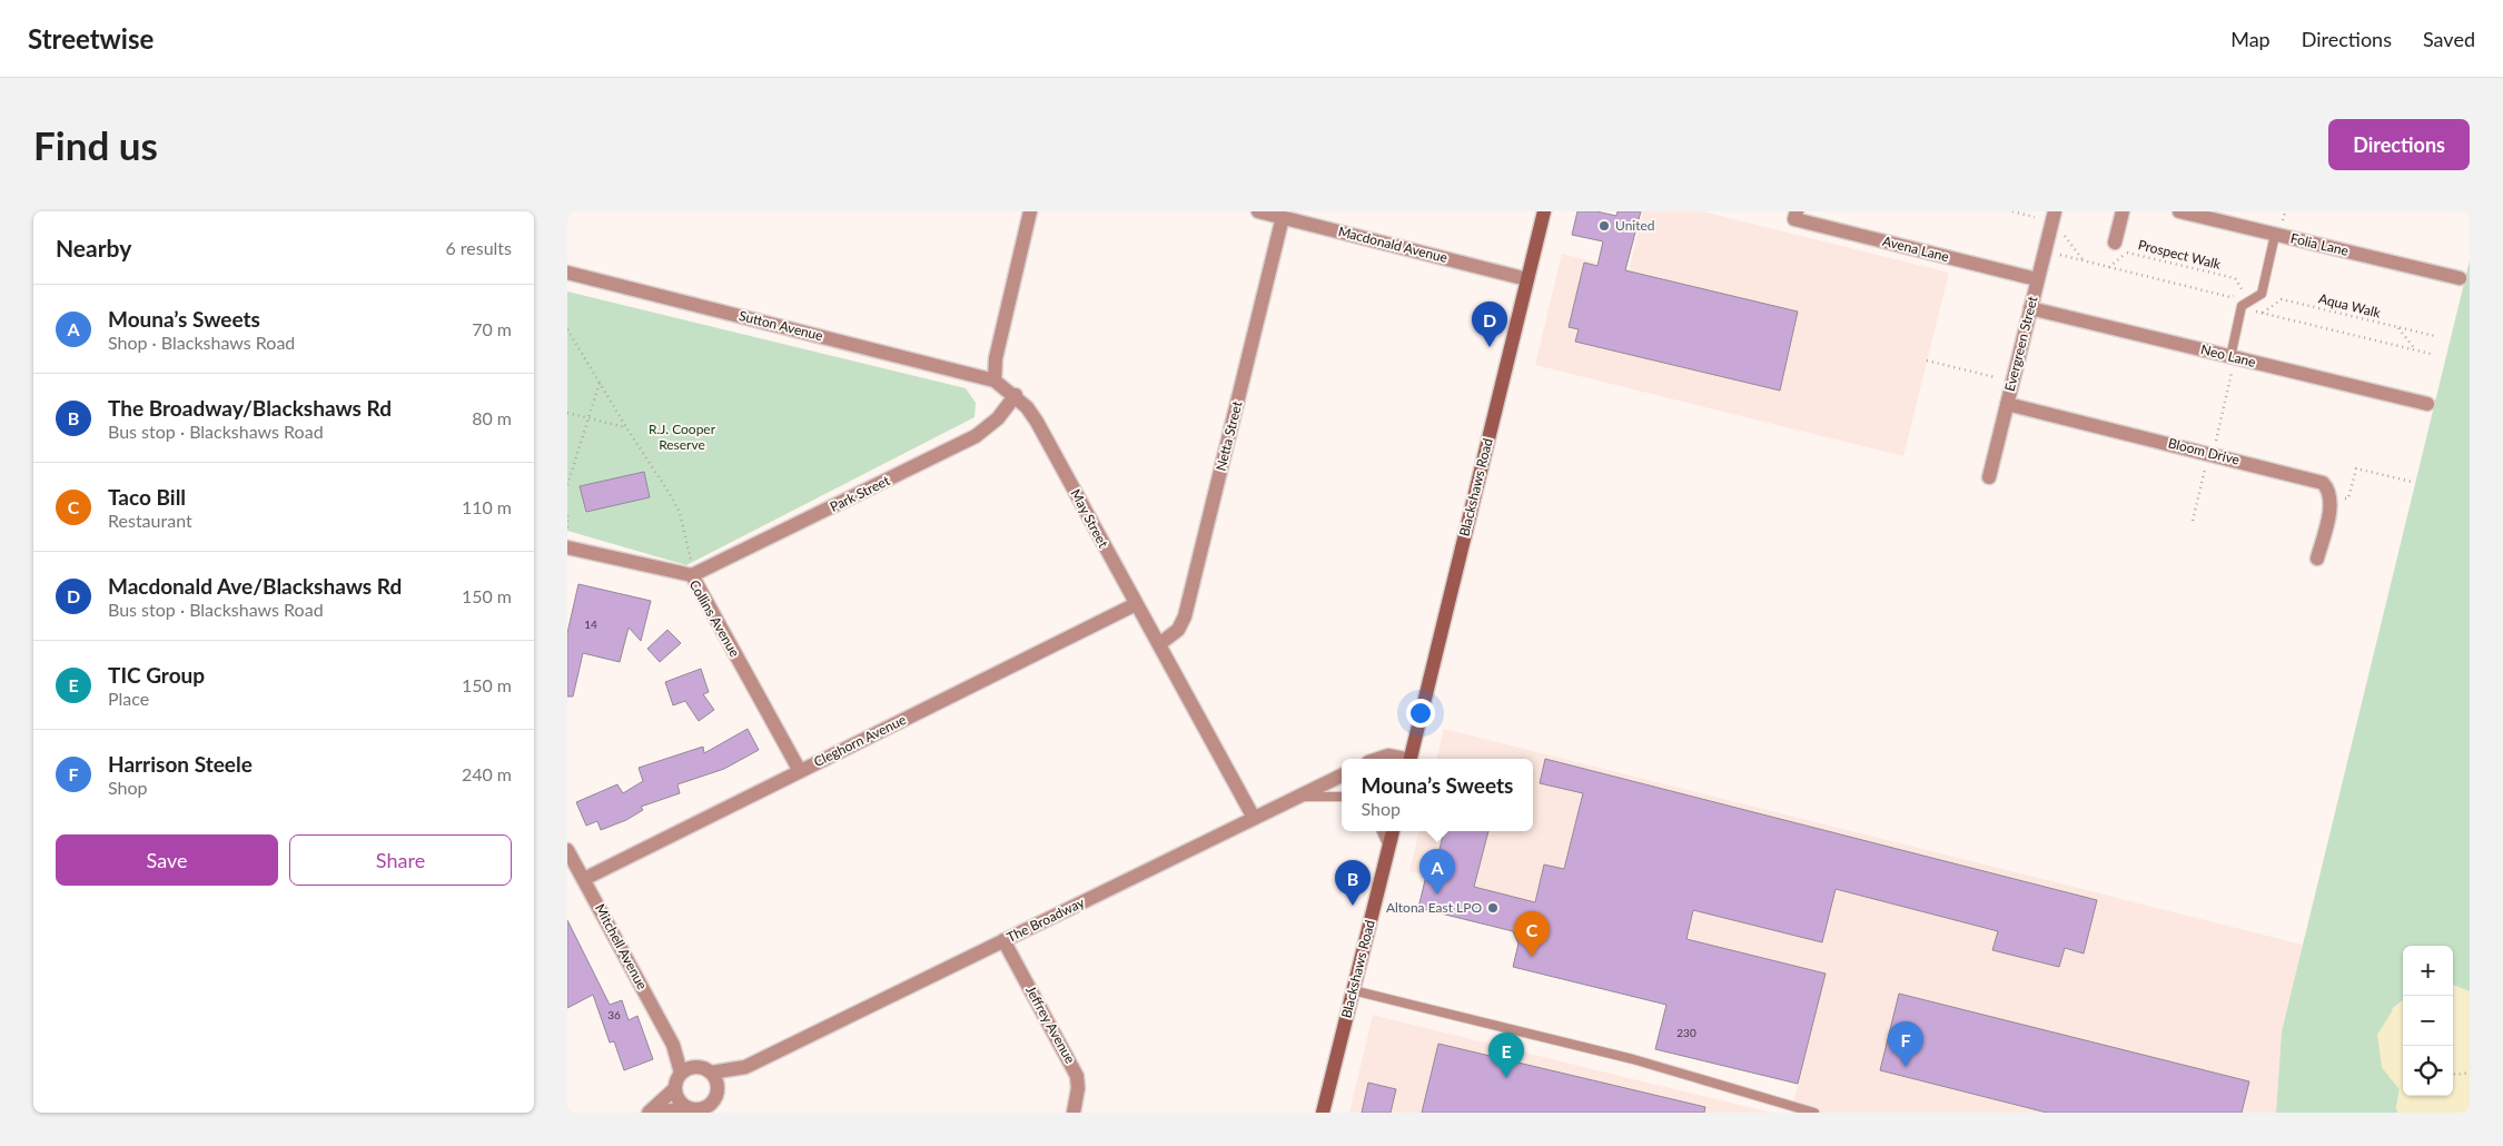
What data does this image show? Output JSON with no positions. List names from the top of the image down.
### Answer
{
  "streets": {
    "main road": ["Blackshaws Road"],
    "street": [
      "Macdonald Avenue",
      "Folia Lane",
      "Avena Lane",
      "Sutton Avenue",
      "Evergreen Street",
      "Neo Lane",
      "Netta Street",
      "Bloom Drive",
      "Park Street",
      "May Street",
      "Collins Avenue",
      "Cleghorn Avenue",
      "The Broadway",
      "Mitchell Avenue",
      "Jeffrey Avenue"
    ],
    "path": ["Prospect Walk", "Aqua Walk"]
  },
  "crossings": [
    ["Macdonald Avenue", "Netta Street"],
    ["Macdonald Avenue", "Blackshaws Road"],
    ["Avena Lane", "Evergreen Street"],
    ["Prospect Walk", "Aqua Walk"],
    ["Sutton Avenue", "May Street"],
    ["Evergreen Street", "Neo Lane"],
    ["Evergreen Street", "Bloom Drive"],
    ["Netta Street", "May Street"],
    ["Park Street", "May Street"],
    ["Park Street", "Collins Avenue"],
    ["May Street", "Cleghorn Avenue"],
    ["May Street", "The Broadway"],
    ["Collins Avenue", "Cleghorn Avenue"],
    ["Cleghorn Avenue", "Mitchell Avenue"],
    ["The Broadway", "Mitchell Avenue"],
    ["The Broadway", "Jeffrey Avenue"]
  ],
  "parks": ["R.J. Cooper Reserve"],
  "places": ["United", "Altona East LPO"],
  "house_numbers": ["14", "36", "230"],
  "page": {
    "header": "Streetwise",
    "nav": ["Map", "Directions", "Saved"],
    "buttons": [
      "Directions",
      ["Save", "Share"]
    ],
    "title": "Find us",
    "heading": ["Nearby", "6 results"],
    "list": [
      {
        "mark": "A",
        "name": "Mouna’s Sweets",
        "note": "Shop · Blackshaws Road",
        "value": "70 m"
      },
      {
        "mark": "B",
        "name": "The Broadway/Blackshaws Rd",
        "note": "Bus stop · Blackshaws Road",
        "value": "80 m"
      },
      {
        "mark": "C",
        "name": "Taco Bill",
        "note": "Restaurant",
        "value": "110 m"
      },
      {
        "mark": "D",
        "name": "Macdonald Ave/Blackshaws Rd",
        "note": "Bus stop · Blackshaws Road",
        "value": "150 m"
      },
      {
        "mark": "E",
        "name": "TIC Group",
        "note": "Place",
        "value": "150 m"
      },
      {
        "mark": "F",
        "name": "Harrison Steele",
        "note": "Shop",
        "value": "240 m"
      }
    ],
    "pins": [
      "D",
      "A",
      "B",
      "C",
      "F",
      "E"
    ],
    "popup": ["Mouna’s Sweets", "Shop"],
    "map_buttons": ["+", "−"]
  }
}
